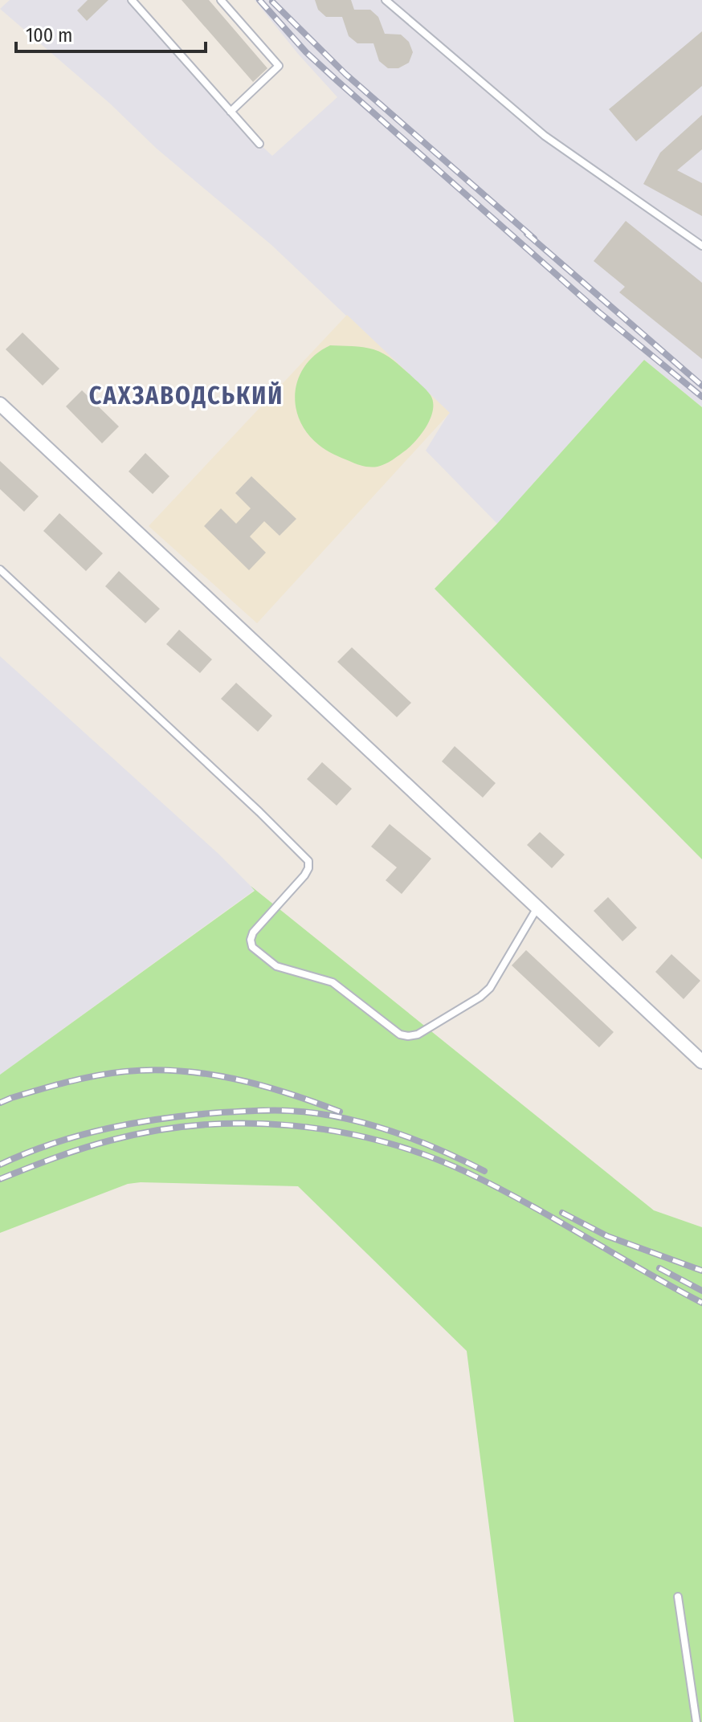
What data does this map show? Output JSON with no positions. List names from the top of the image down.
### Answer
{
  "districts": ["САХЗАВОДСЬКИЙ"],
  "scale_bar": "100 m"
}
